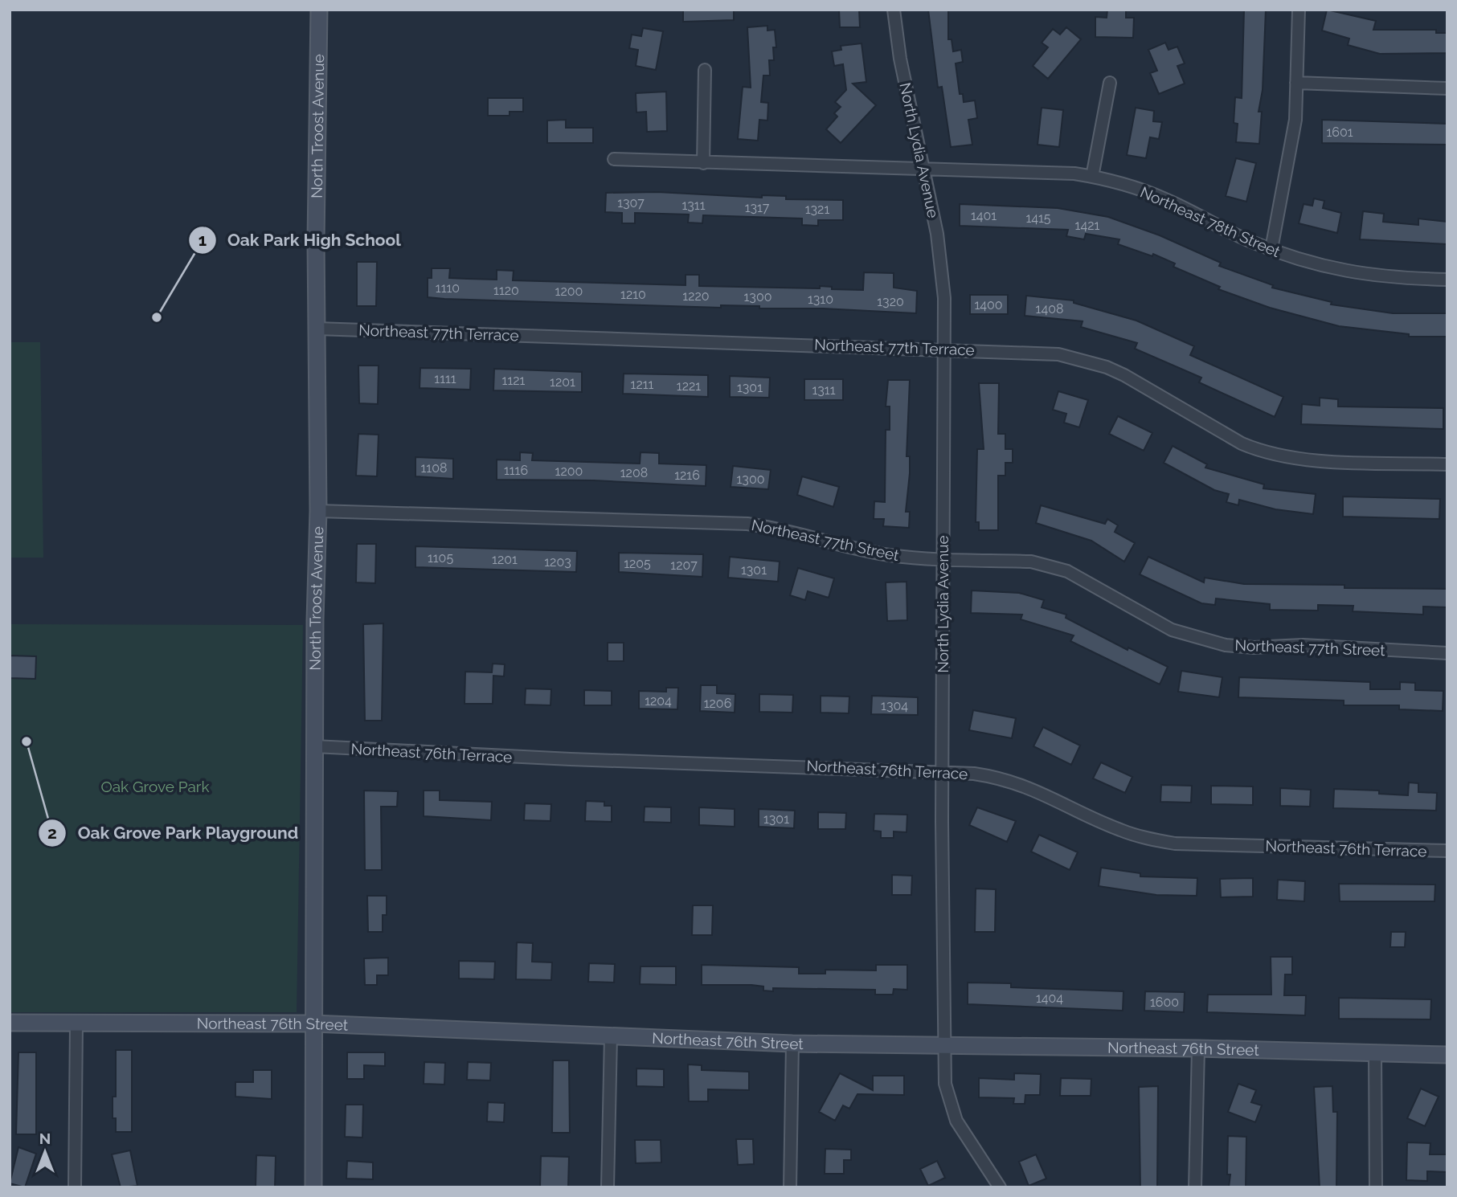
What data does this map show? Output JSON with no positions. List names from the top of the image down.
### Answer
{
  "streets": {
    "street": [
      "North Troost Avenue",
      "North Lydia Avenue",
      "Northeast 78th Street",
      "Northeast 77th Terrace",
      "Northeast 77th Street",
      "Northeast 76th Terrace",
      "Northeast 76th Street"
    ]
  },
  "crossings": [
    ["North Troost Avenue", "Northeast 77th Terrace"],
    ["North Troost Avenue", "Northeast 77th Street"],
    ["North Troost Avenue", "Northeast 76th Terrace"],
    ["North Troost Avenue", "Northeast 76th Street"],
    ["North Lydia Avenue", "Northeast 78th Street"],
    ["North Lydia Avenue", "Northeast 77th Terrace"],
    ["North Lydia Avenue", "Northeast 77th Street"],
    ["North Lydia Avenue", "Northeast 76th Terrace"],
    ["North Lydia Avenue", "Northeast 76th Street"]
  ],
  "parks": ["Oak Grove Park"],
  "places": ["Oak Park High School", "Oak Grove Park Playground"],
  "house_numbers": [
    "1601",
    "1307",
    "1311",
    "1317",
    "1321",
    "1401",
    "1415",
    "1421",
    "1110",
    "1120",
    "1200",
    "1210",
    "1220",
    "1300",
    "1310",
    "1320",
    "1400",
    "1408",
    "1111",
    "1121",
    "1201",
    "1211",
    "1221",
    "1301",
    "1311",
    "1108",
    "1116",
    "1200",
    "1208",
    "1216",
    "1300",
    "1105",
    "1201",
    "1203",
    "1205",
    "1207",
    "1301",
    "1204",
    "1206",
    "1304",
    "1301",
    "1404",
    "1600"
  ],
  "north": "top"
}
